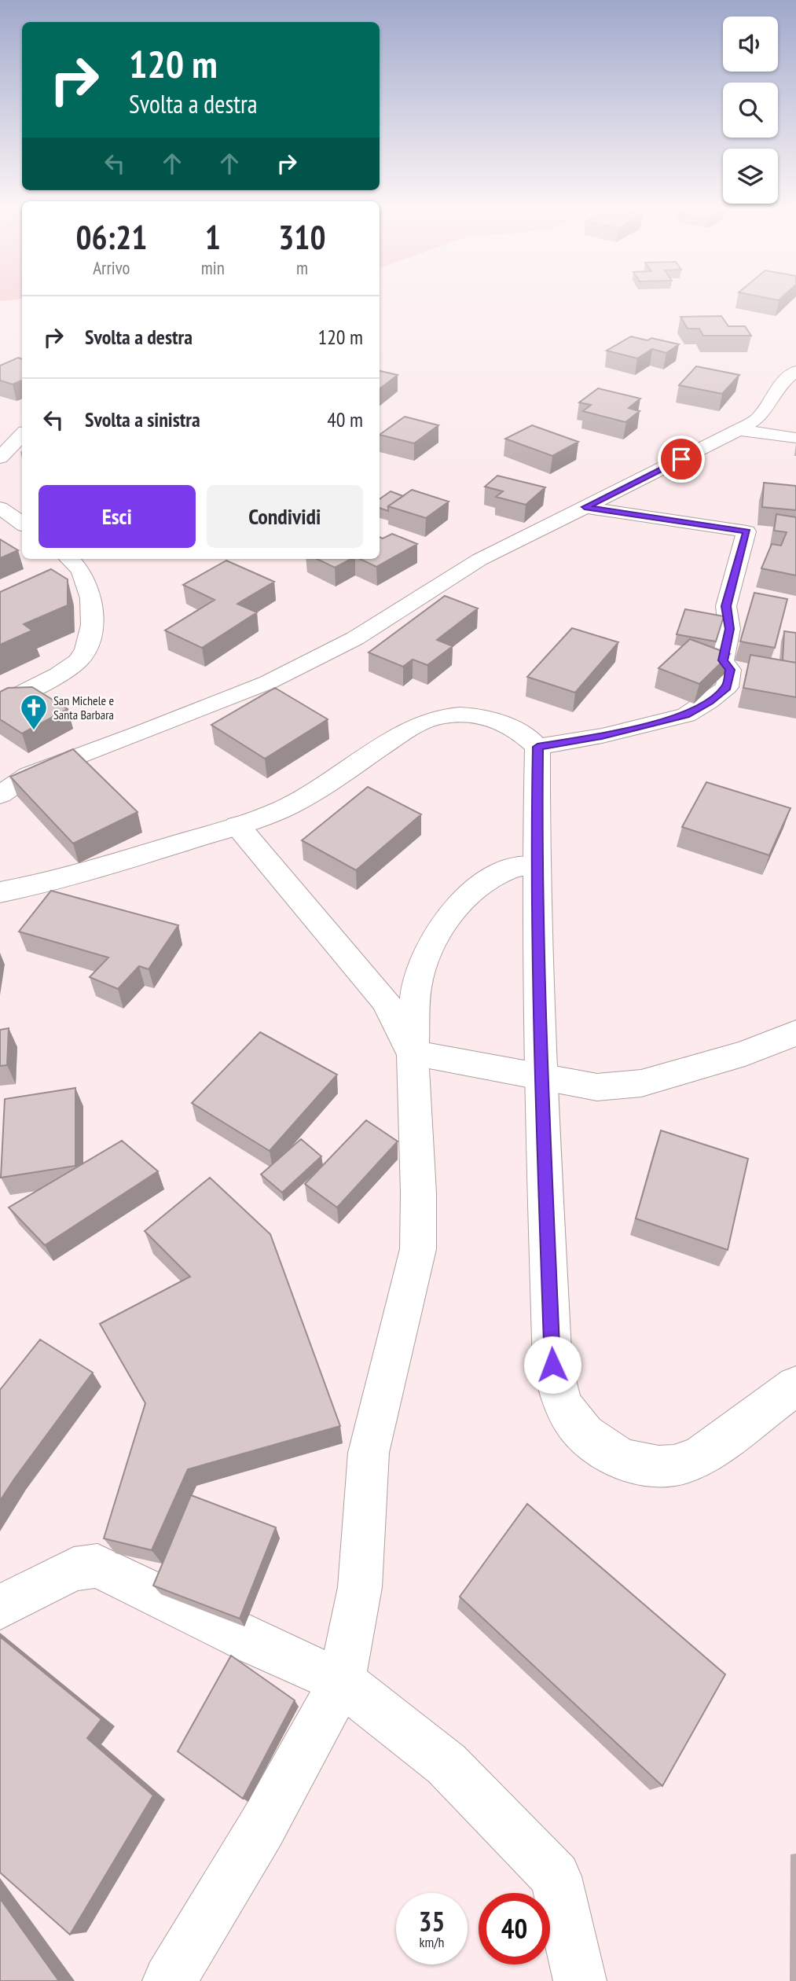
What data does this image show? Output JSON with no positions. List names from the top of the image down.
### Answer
{
  "places": {
    "church": ["San Michele e Santa Barbara"]
  },
  "page": {
    "turn": ["120 m", "Svolta a destra"],
    "eta": [
      "06:21",
      "Arrivo",
      "1",
      "min",
      "310",
      "m"
    ],
    "list": [
      {
        "name": "Svolta a destra",
        "value": "120 m"
      },
      {
        "name": "Svolta a sinistra",
        "value": "40 m"
      }
    ],
    "buttons": ["Esci", "Condividi"],
    "speed": "35 km/h",
    "limit": "40"
  }
}
